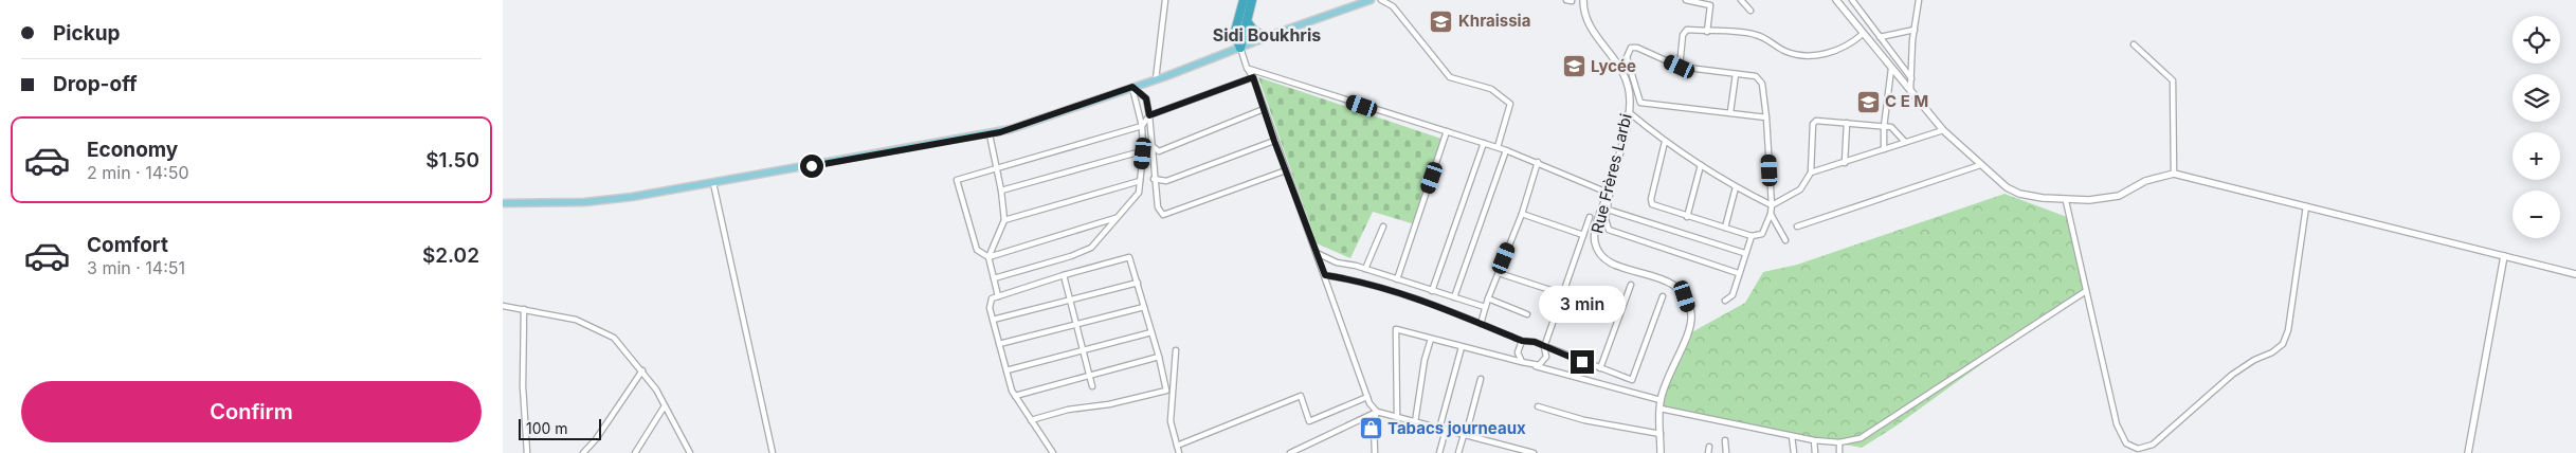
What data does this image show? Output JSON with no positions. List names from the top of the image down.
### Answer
{
  "streets": {
    "main road": ["Rue Frères Larbi"]
  },
  "districts": ["Sidi Boukhris"],
  "places": {
    "school or university": ["Khraissia", "Lycée", "C E M"],
    "shop": ["Tabacs journeaux"]
  },
  "scale_bar": "100 m",
  "page": {
    "banner": ["Pickup", "Drop-off"],
    "map_buttons": ["+", "−"],
    "list": [
      {
        "name": "Economy",
        "note": "2 min · 14:50",
        "value": "$1.50"
      },
      {
        "name": "Comfort",
        "note": "3 min · 14:51",
        "value": "$2.02"
      }
    ],
    "bubble": "3 min",
    "buttons": "Confirm",
    "scale": "100 m"
  }
}
